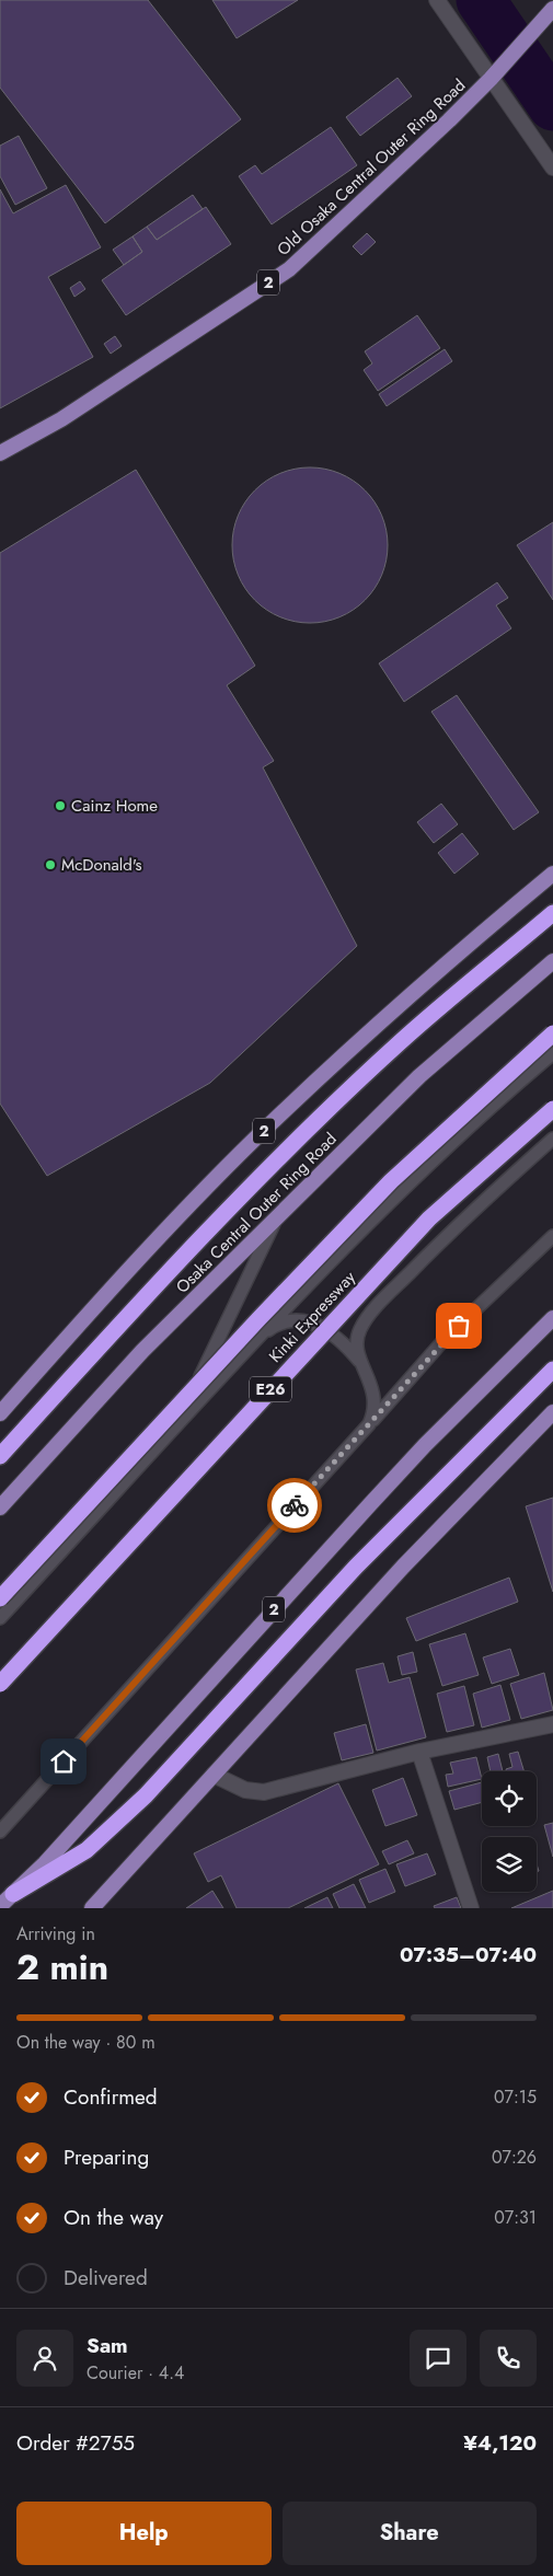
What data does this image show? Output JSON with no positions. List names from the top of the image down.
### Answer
{
  "streets": {
    "highway": ["Kinki Expressway", "E26"],
    "main road": ["Old Osaka Central Outer Ring Road", "2", "Osaka Central Outer Ring Road"]
  },
  "places": ["Cainz Home", "McDonald's"],
  "page": {
    "heading": ["2 min", "Arriving in", "07:35–07:40"],
    "panel": [
      "Sam",
      "Courier · 4.4",
      "Order #2755",
      "¥4,120"
    ],
    "bar": "On the way · 80 m",
    "list": [
      ["Confirmed", "07:15"],
      ["Preparing", "07:26"],
      ["On the way", "07:31"],
      "Delivered"
    ],
    "buttons": ["Help", "Share"]
  }
}
